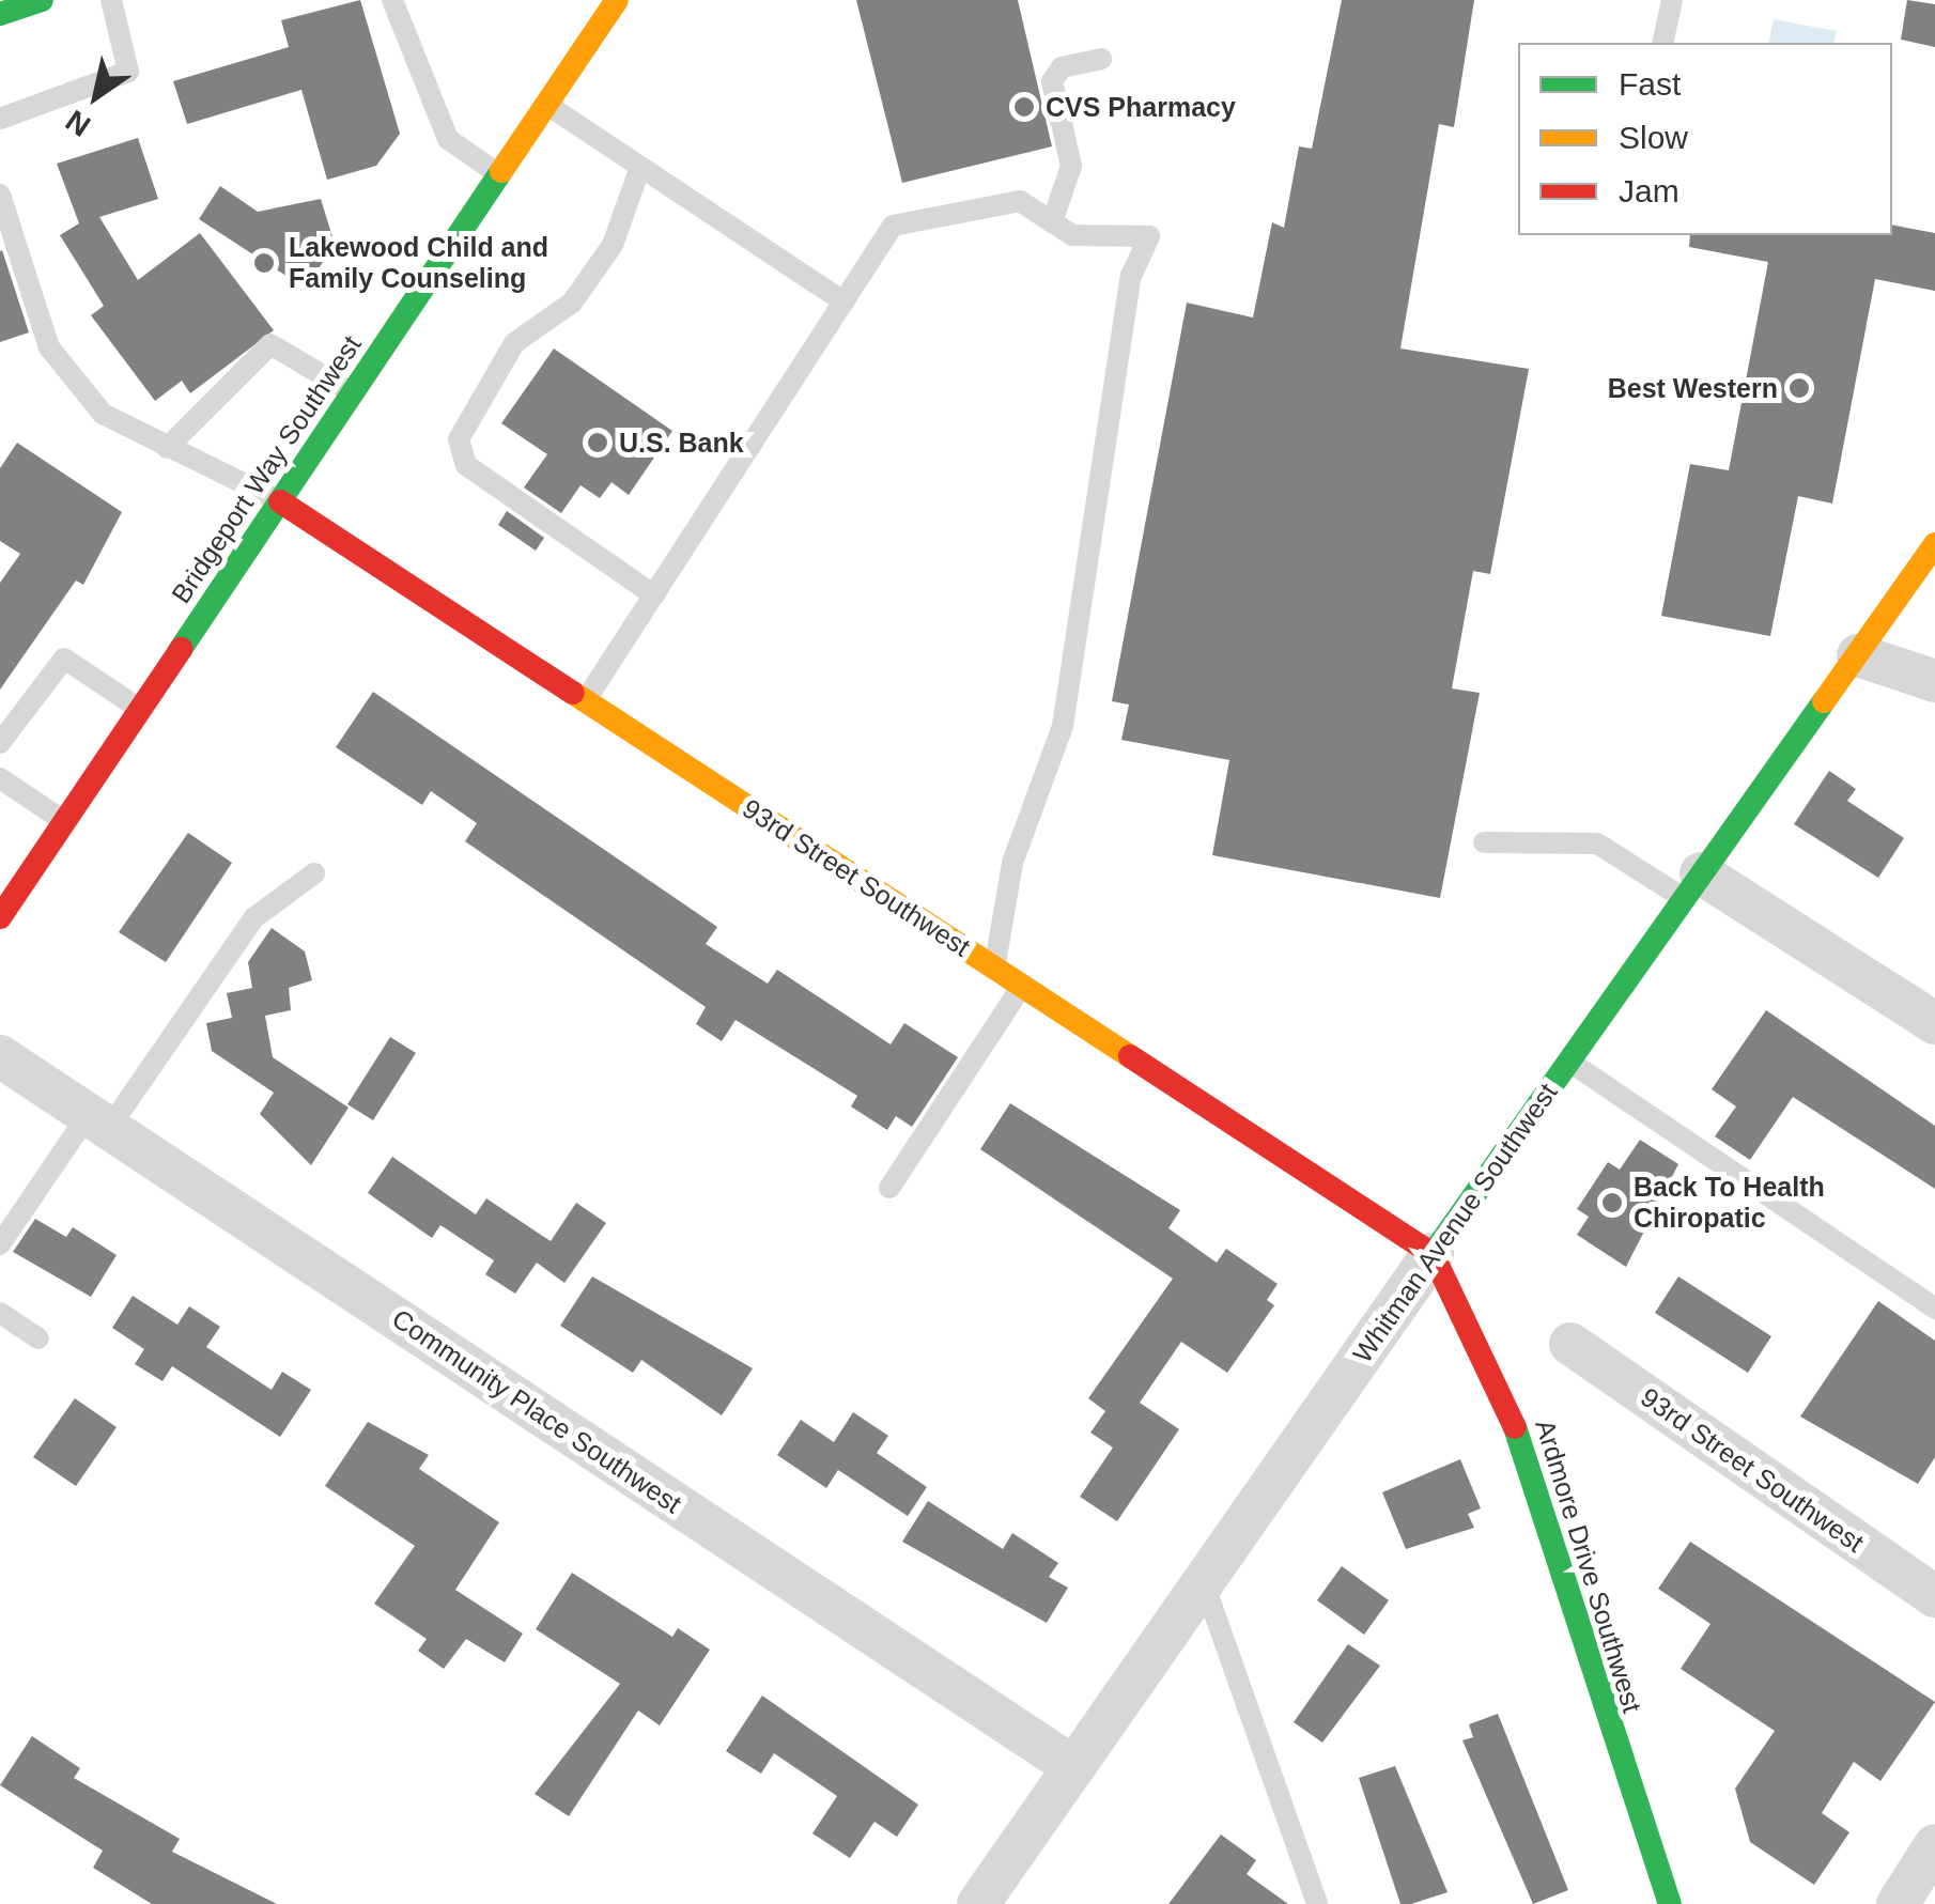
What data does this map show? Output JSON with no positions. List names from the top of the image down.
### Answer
{
  "streets": {
    "street": [
      "Bridgeport Way Southwest",
      "93rd Street Southwest",
      "Whitman Avenue Southwest",
      "Community Place Southwest",
      "Ardmore Drive Southwest"
    ]
  },
  "crossings": [
    ["Bridgeport Way Southwest", "93rd Street Southwest"],
    ["93rd Street Southwest", "Whitman Avenue Southwest"],
    ["93rd Street Southwest", "Ardmore Drive Southwest"],
    ["Whitman Avenue Southwest", "Community Place Southwest"],
    ["Whitman Avenue Southwest", "Ardmore Drive Southwest"]
  ],
  "places": [
    "CVS Pharmacy",
    "Lakewood Child and Family Counseling",
    "Best Western",
    "U.S. Bank",
    "Back To Health Chiropatic"
  ],
  "legend": ["Fast", "Slow", "Jam"],
  "north": "bottom left"
}
